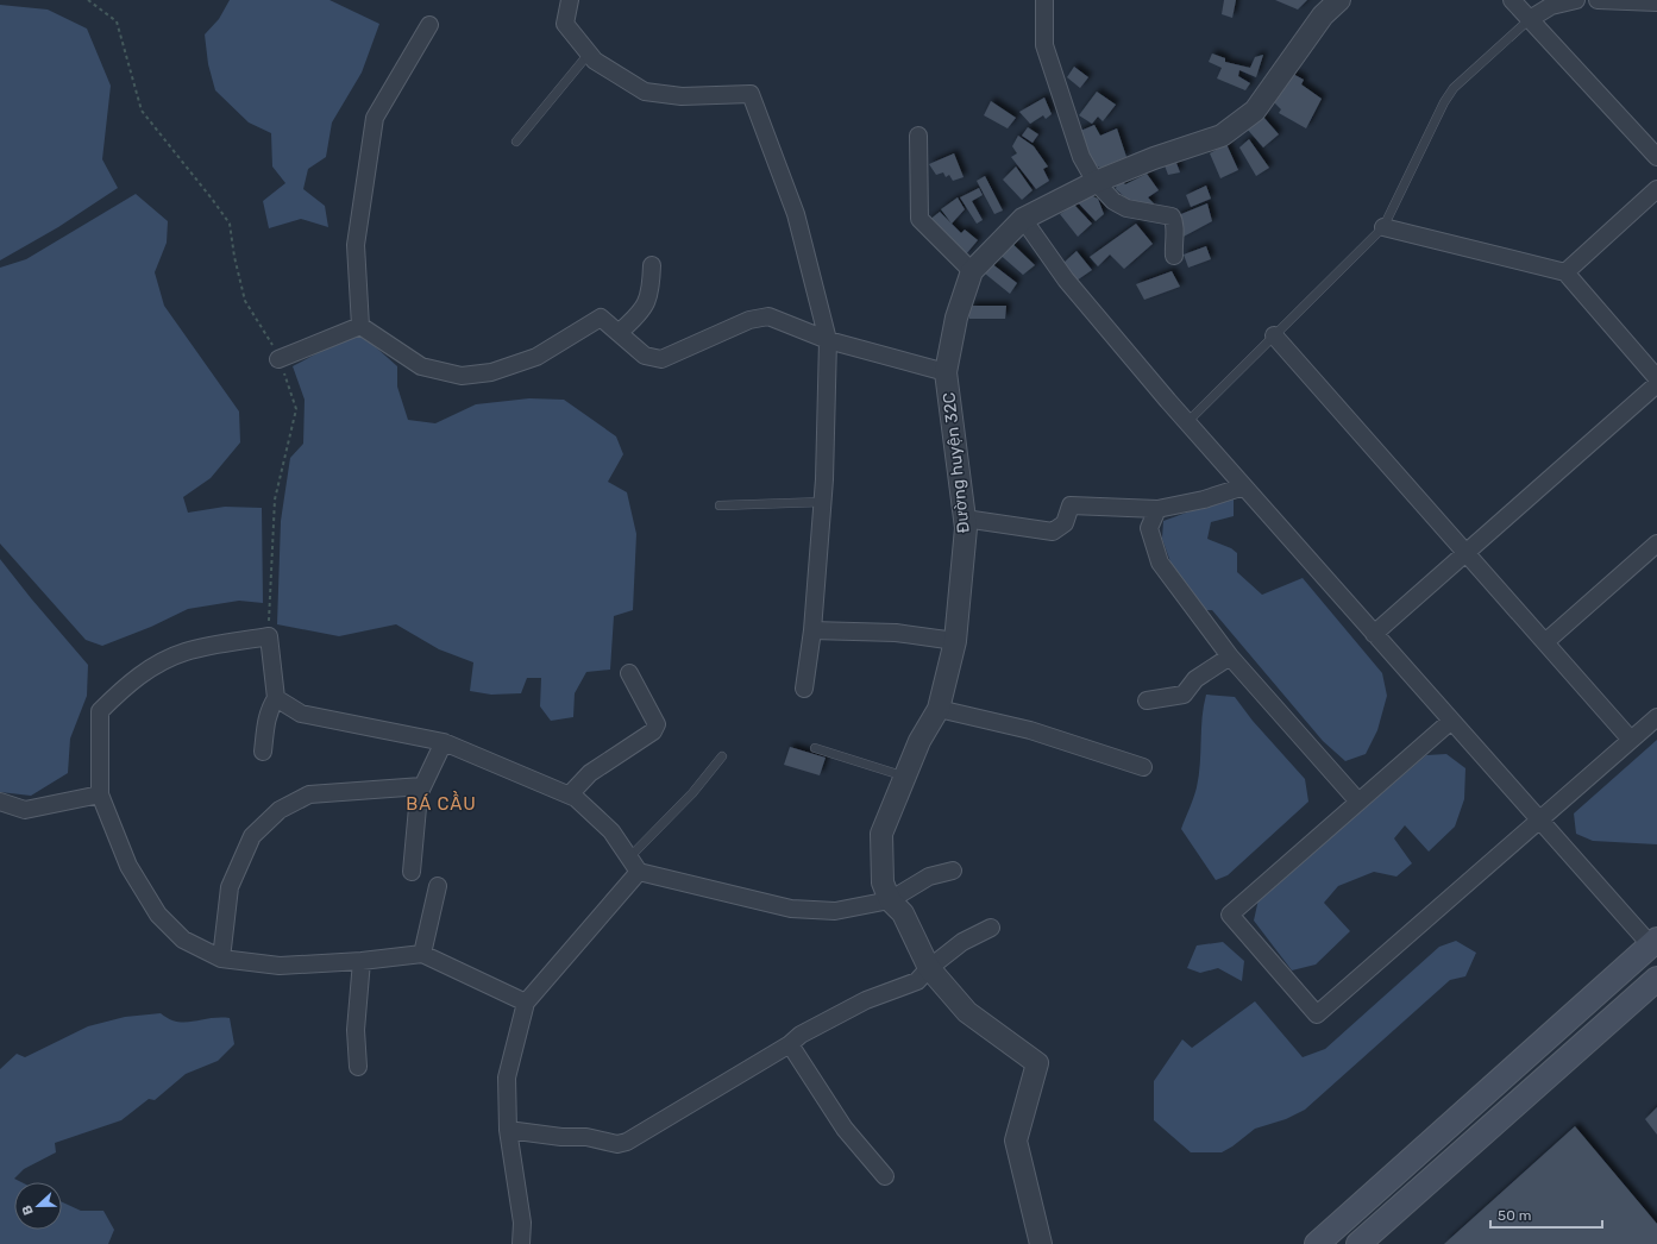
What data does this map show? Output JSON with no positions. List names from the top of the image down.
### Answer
{
  "streets": {
    "street": ["Đường huyện 32C"]
  },
  "districts": ["BÁ CẦU"],
  "scale_bar": "50 m",
  "north": "left"
}
